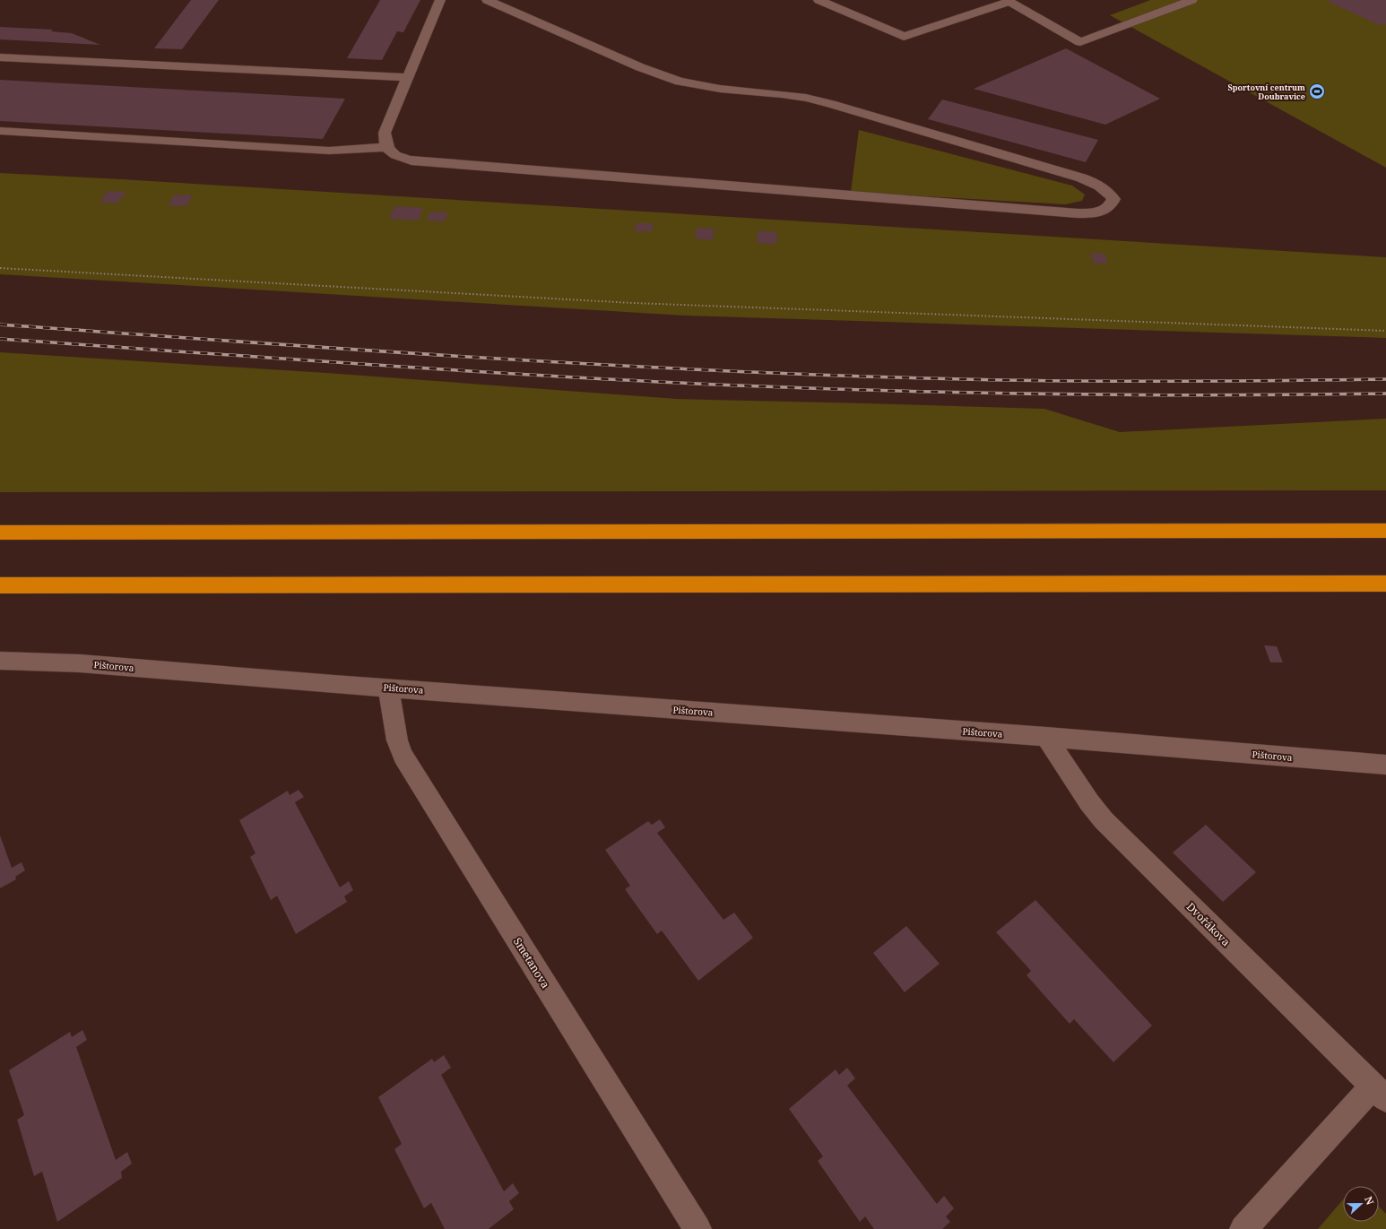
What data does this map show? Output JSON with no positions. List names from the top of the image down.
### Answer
{
  "streets": {
    "street": ["Pištorova", "Dvořákova", "Smetanova"]
  },
  "crossings": [
    ["Pištorova", "Dvořákova"],
    ["Pištorova", "Smetanova"]
  ],
  "places": {
    "sports": ["Sportovní centrum Doubravice"]
  },
  "north": "right"
}
